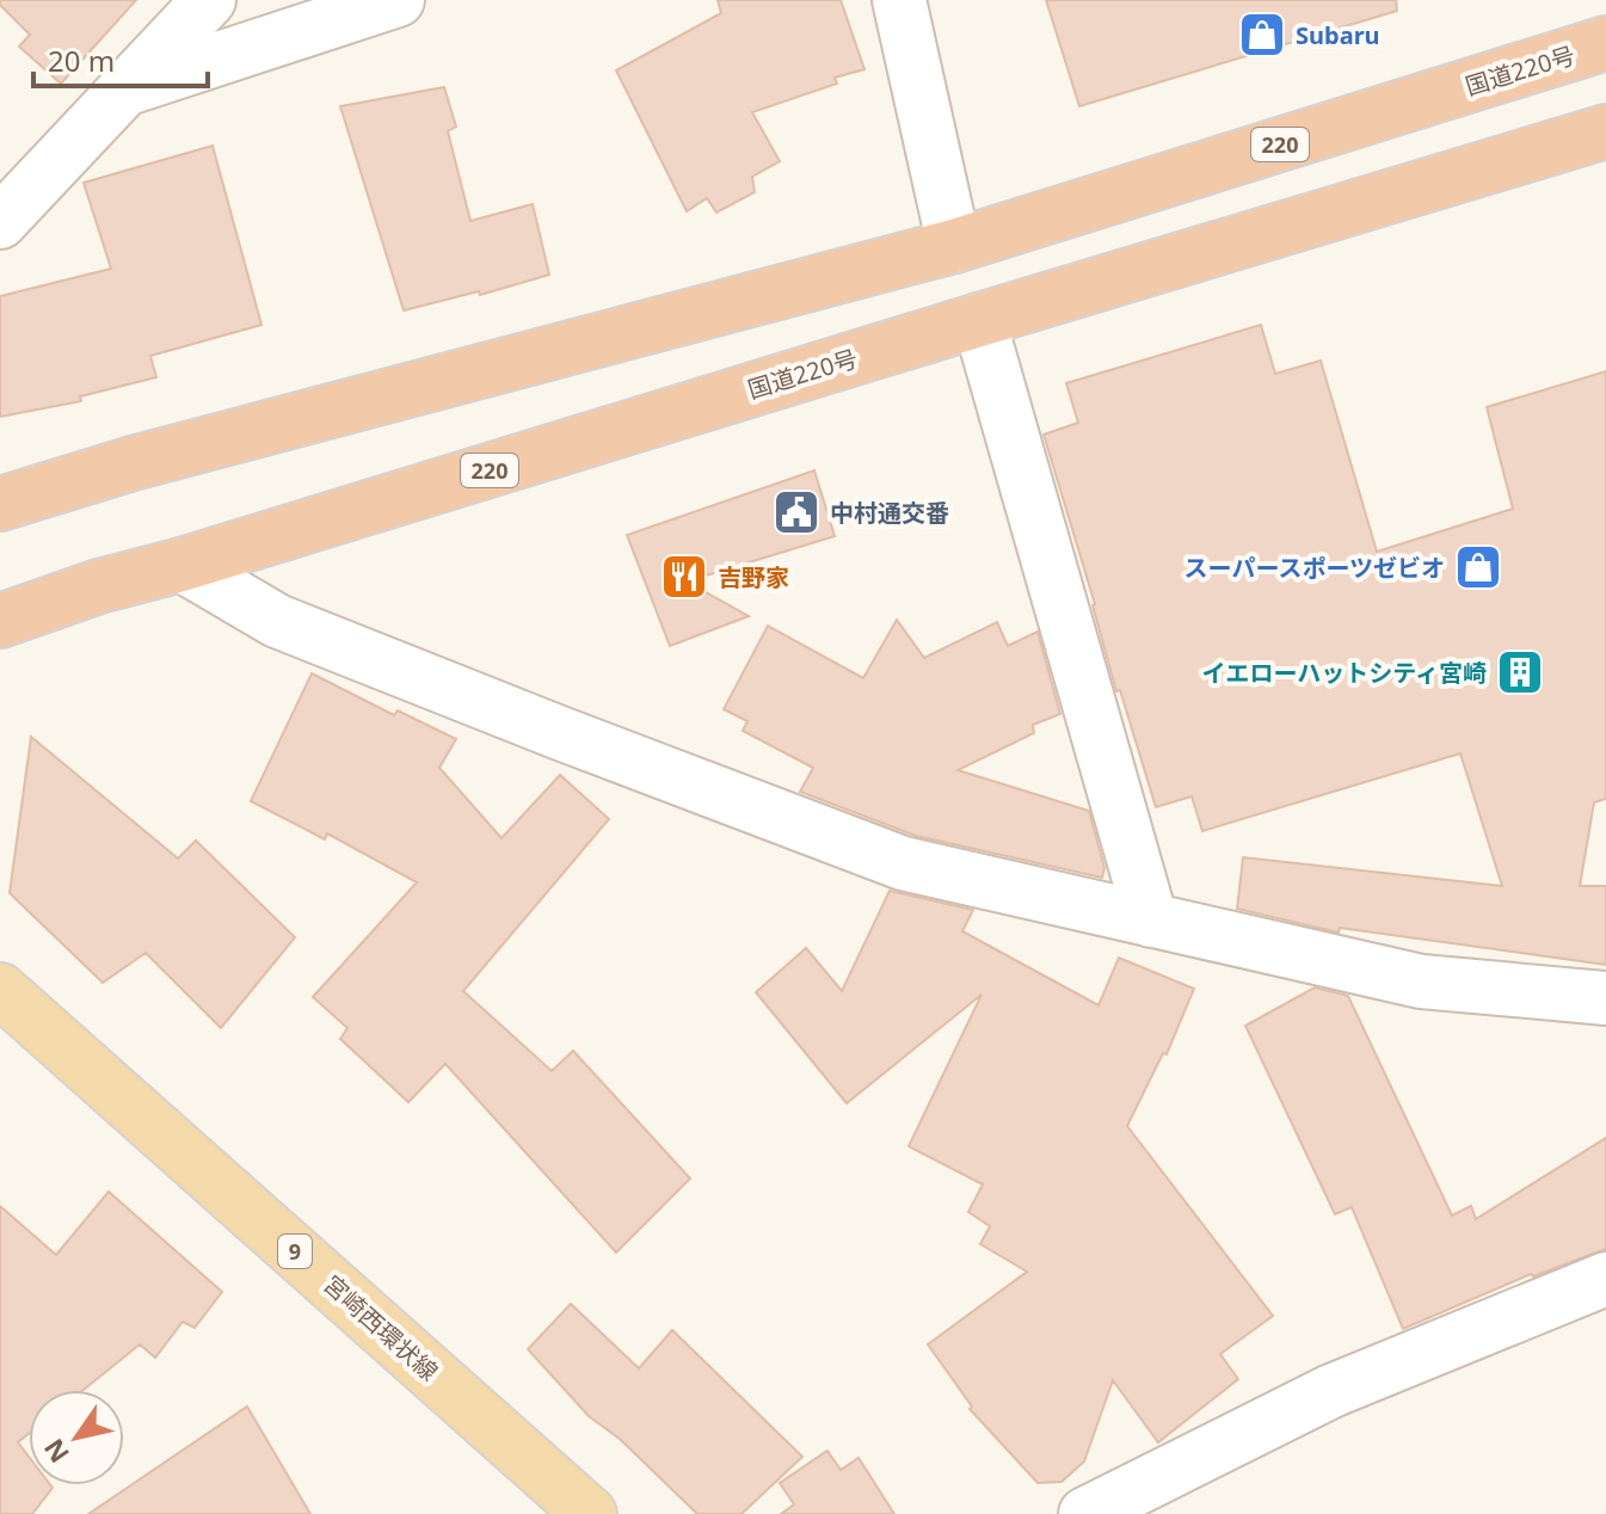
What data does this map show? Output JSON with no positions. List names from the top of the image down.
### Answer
{
  "streets": {
    "highway": ["国道220号", "220"],
    "main road": ["9", "宮崎西環状線"]
  },
  "places": {
    "shop": ["Subaru", "スーパースポーツゼビオ"],
    "public building": ["中村通交番"],
    "restaurant": ["吉野家"],
    "building": ["イエローハットシティ宮崎"]
  },
  "scale_bar": "20 m",
  "north": "bottom left"
}
